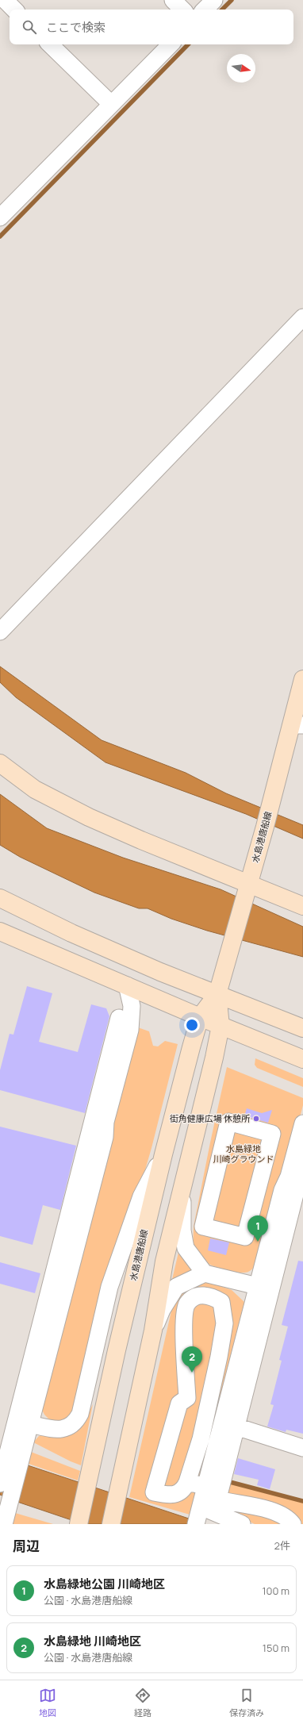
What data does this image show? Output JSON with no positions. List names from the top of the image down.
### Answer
{
  "streets": {
    "main road": ["水島港唐船線"]
  },
  "parks": ["水島緑地 川崎グラウンド"],
  "places": ["街角健康広場 休憩所"],
  "north": "right",
  "page": {
    "search": "ここで検索",
    "pins": ["1", "2"],
    "heading": ["周辺", "2件"],
    "list": [
      {
        "mark": "1",
        "name": "水島緑地公園 川崎地区",
        "note": "公園 · 水島港唐船線",
        "value": "100 m"
      },
      {
        "mark": "2",
        "name": "水島緑地 川崎地区",
        "note": "公園 · 水島港唐船線",
        "value": "150 m"
      }
    ],
    "nav": ["地図", "経路", "保存済み"]
  }
}
